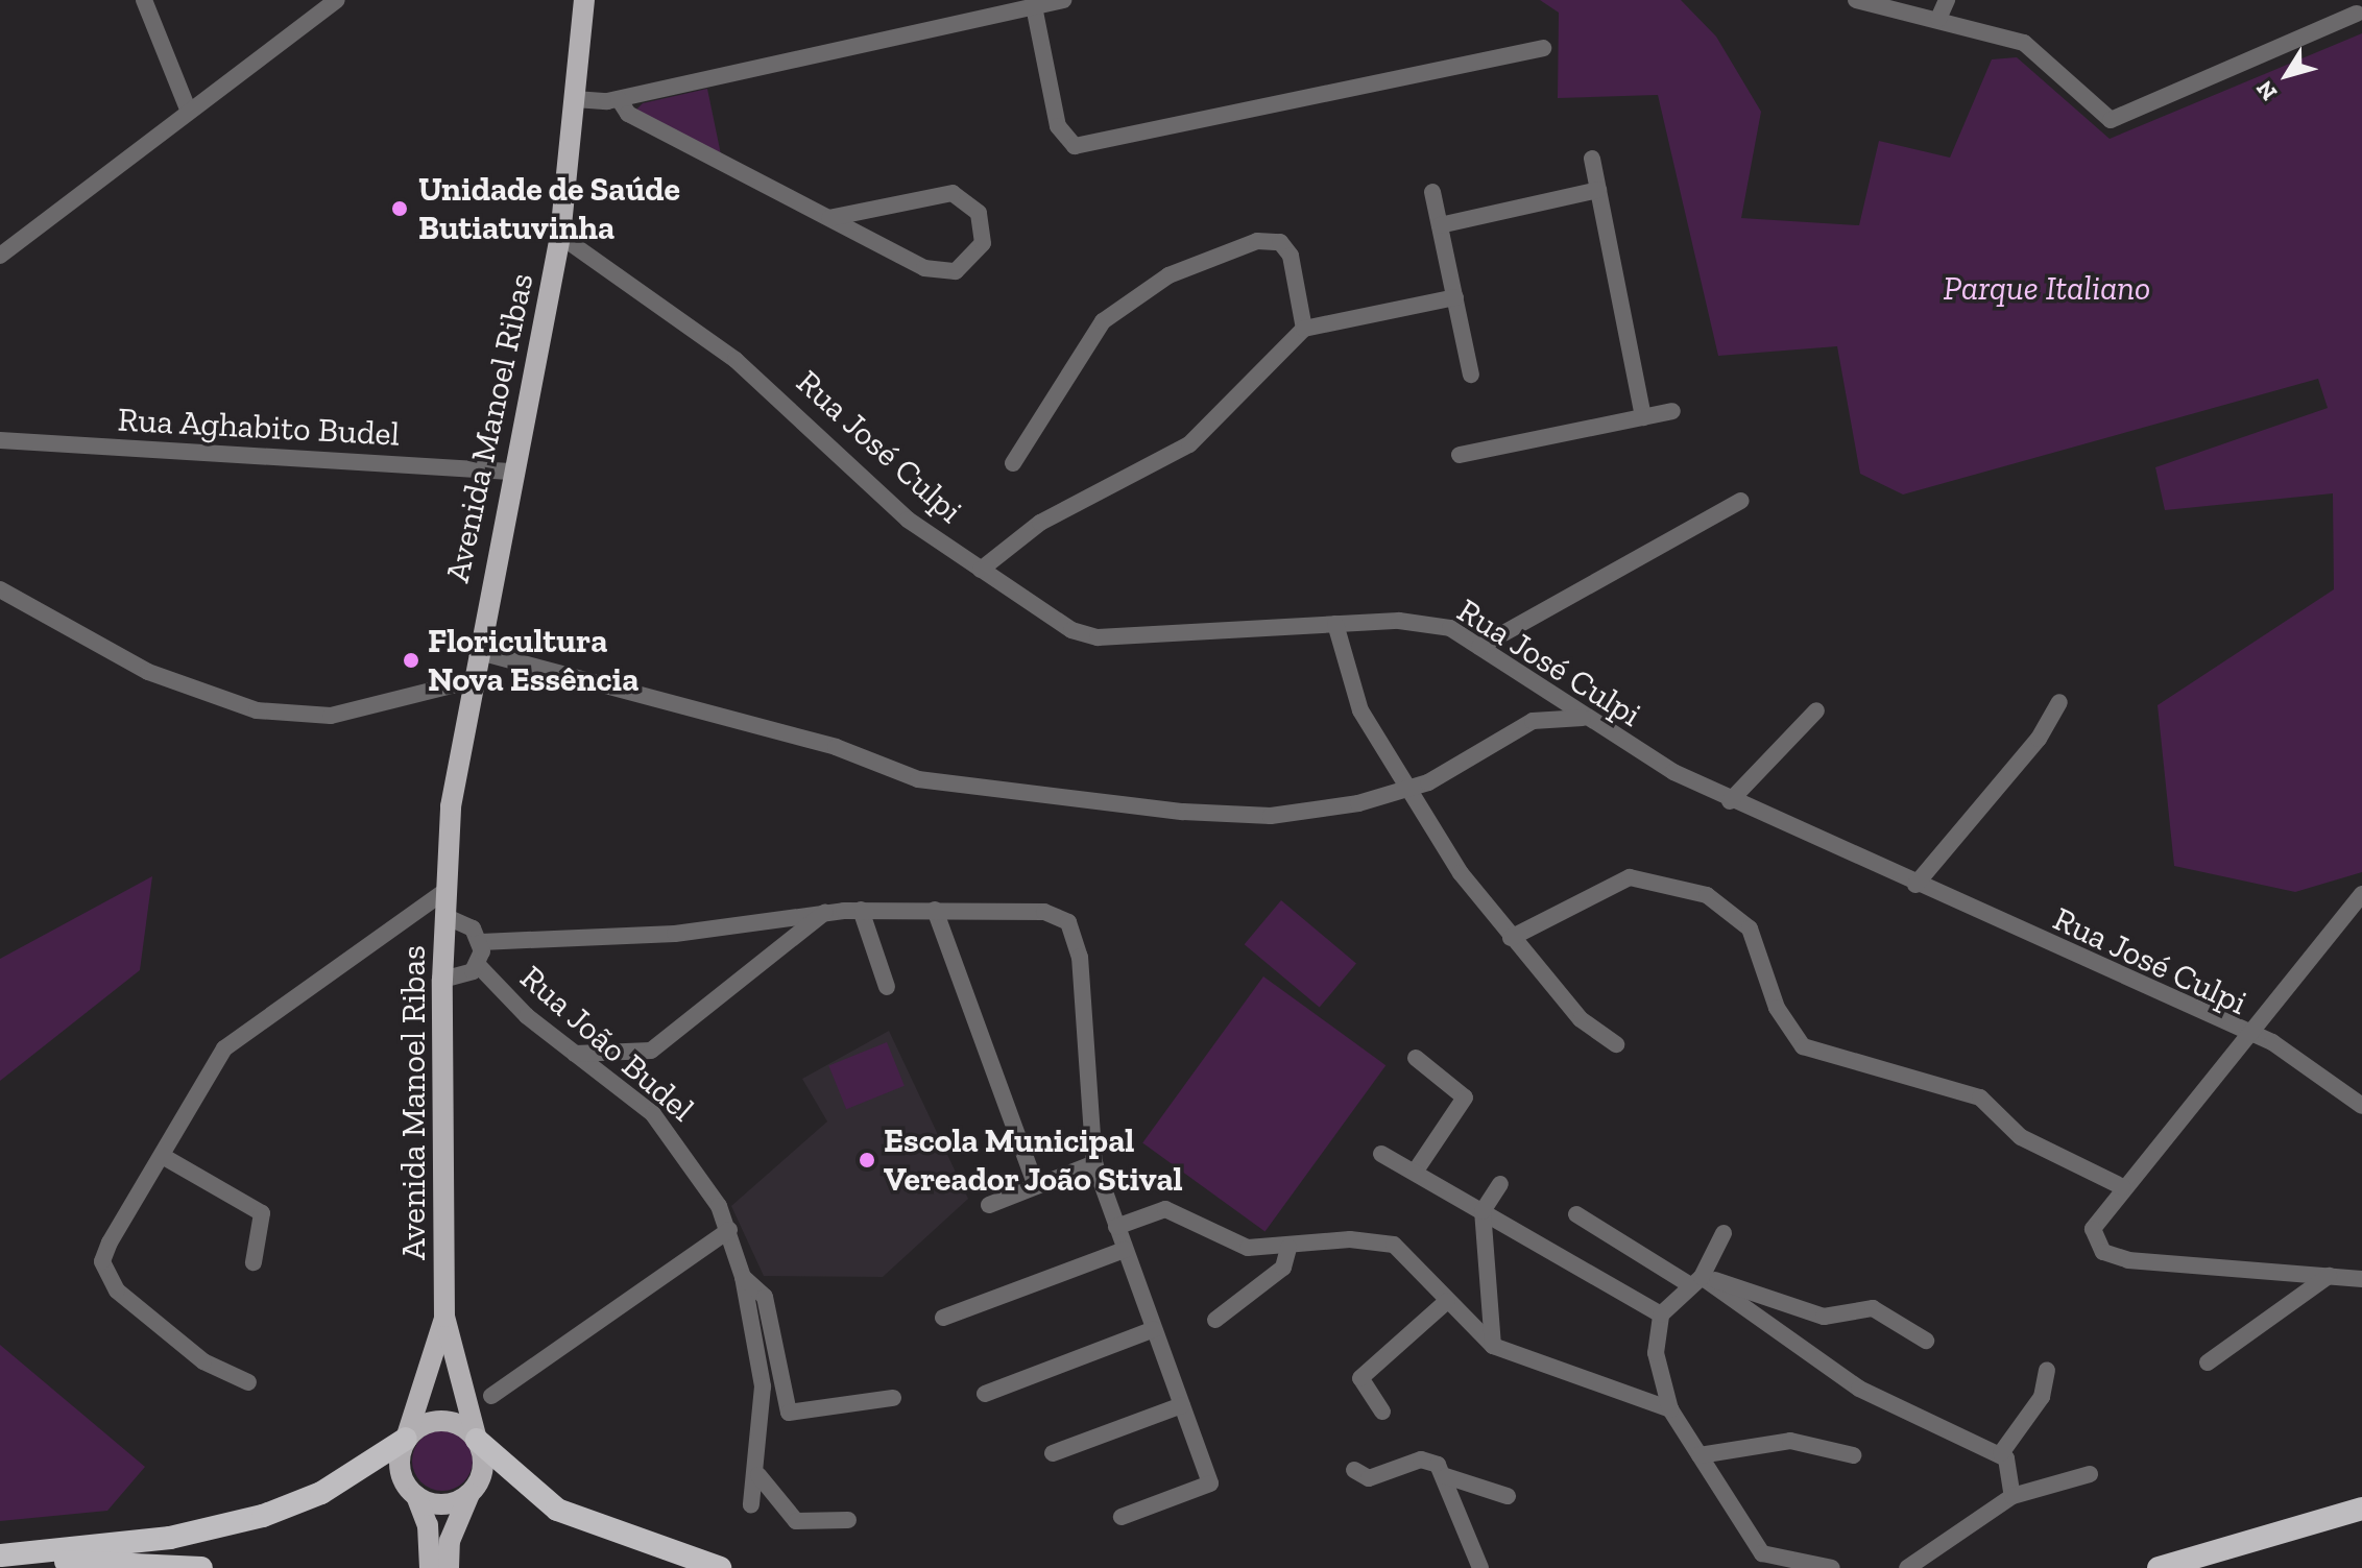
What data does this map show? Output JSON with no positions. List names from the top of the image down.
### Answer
{
  "streets": {
    "main road": ["Avenida Manoel Ribas"],
    "street": ["Rua Aghabito Budel", "Rua José Culpi", "Rua João Budel"]
  },
  "crossings": [
    ["Rua Aghabito Budel", "Avenida Manoel Ribas"],
    ["Avenida Manoel Ribas", "Rua José Culpi"]
  ],
  "parks": ["Parque Italiano"],
  "places": ["Unidade de Saúde Butiatuvinha", "Floricultura Nova Essência", "Escola Municipal Vereador João Stival"],
  "north": "bottom left"
}
